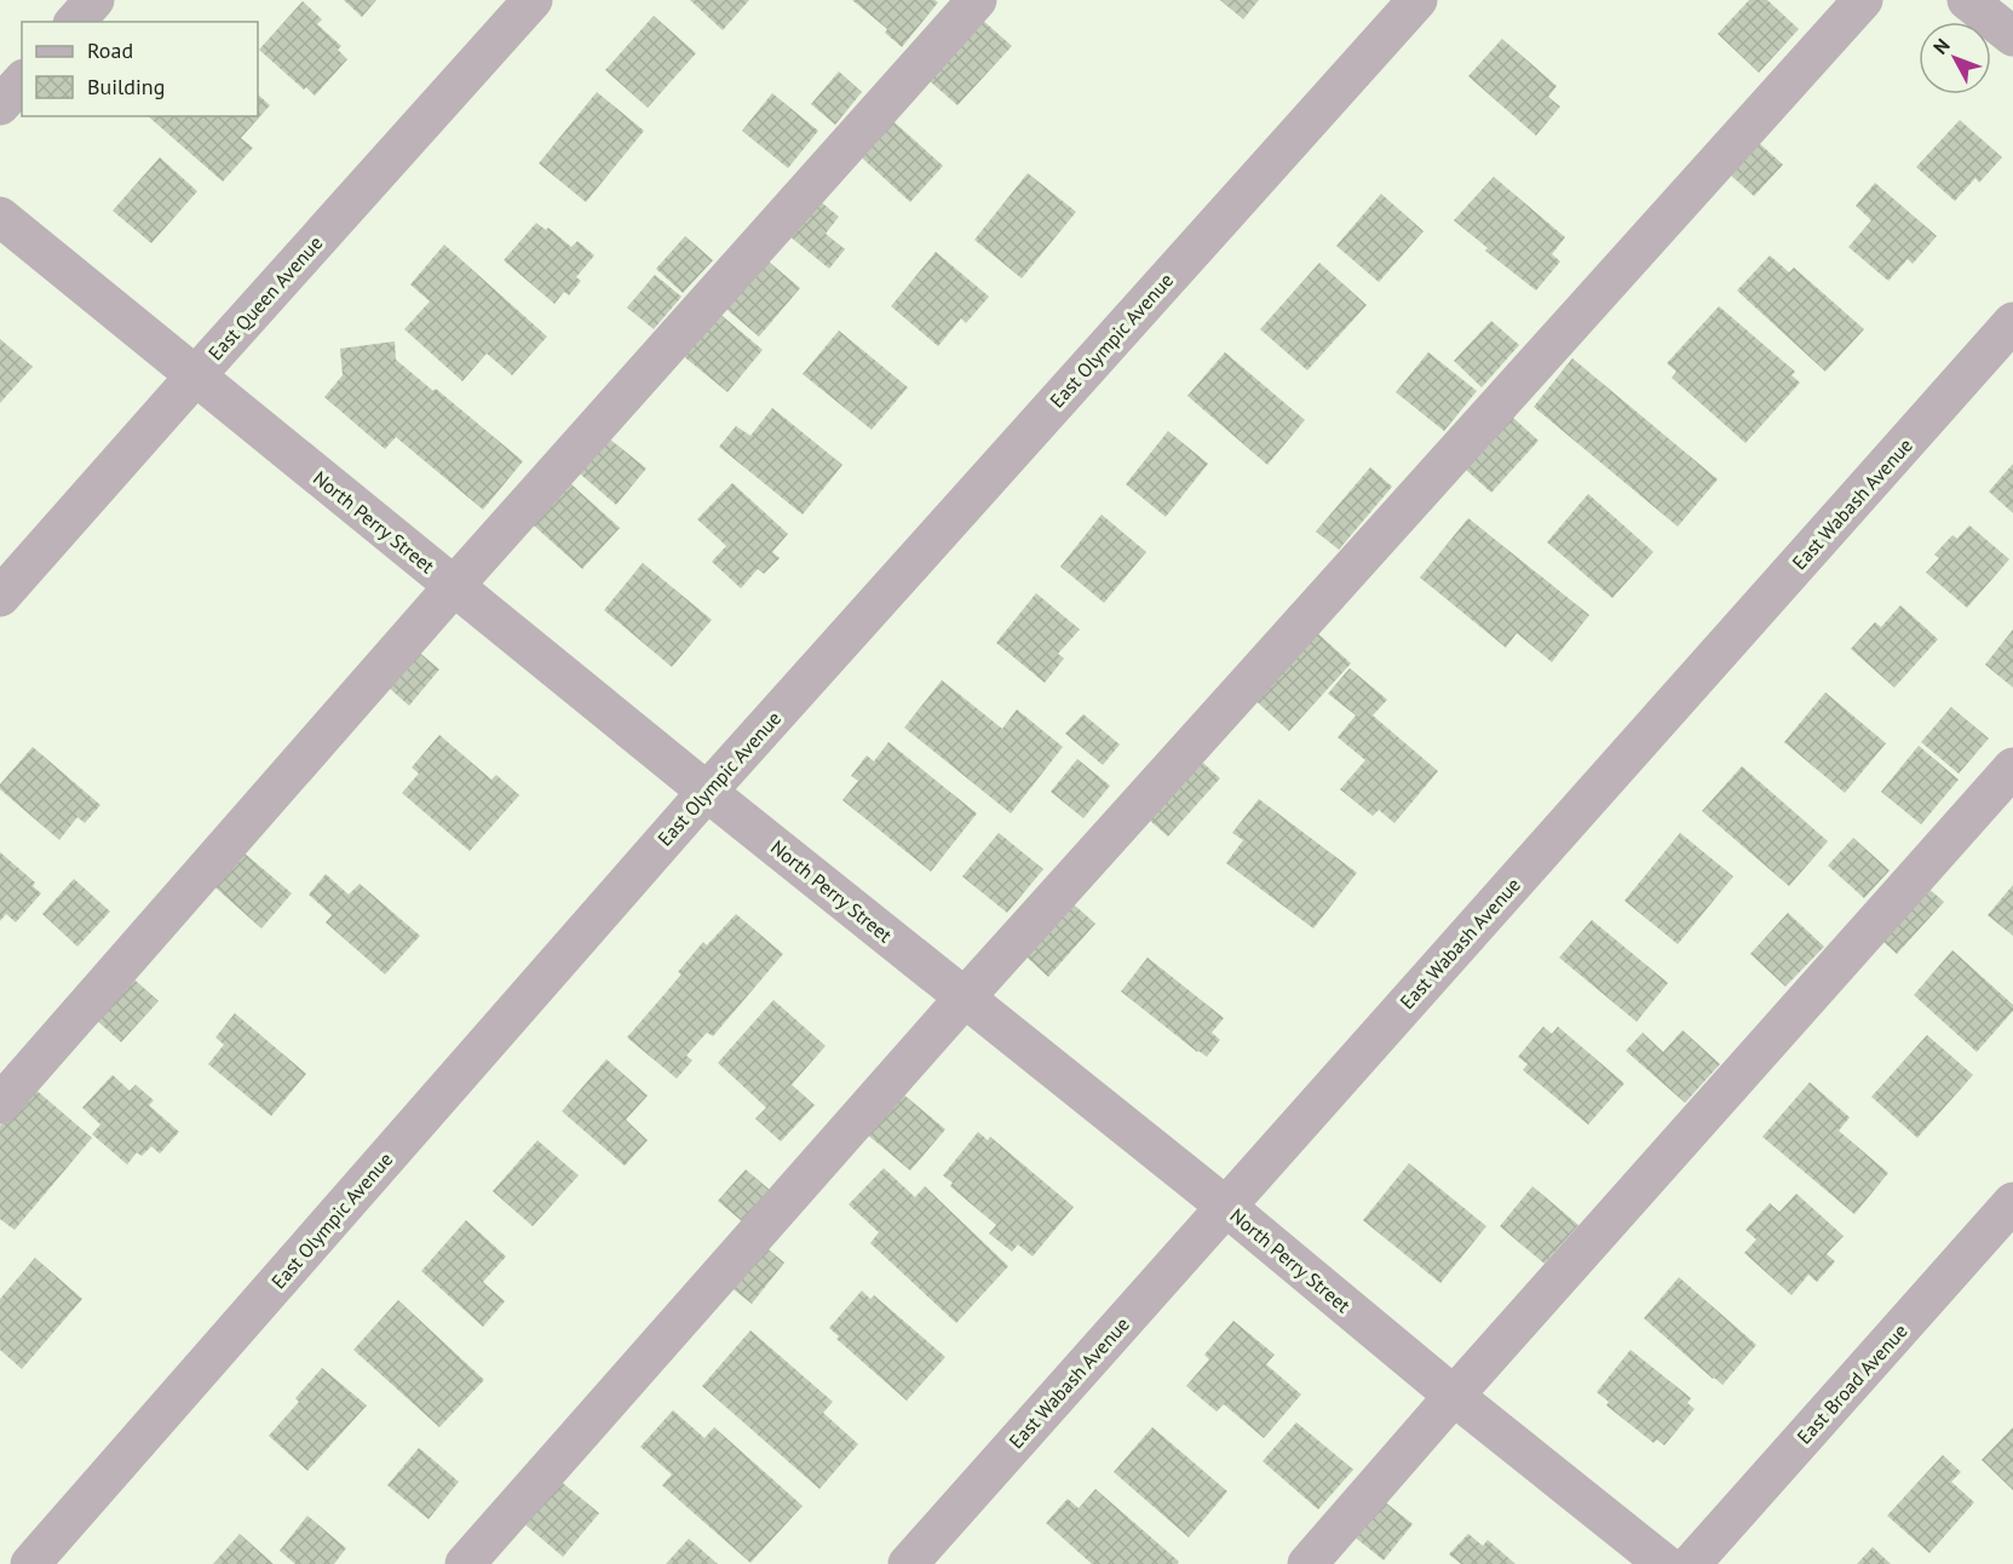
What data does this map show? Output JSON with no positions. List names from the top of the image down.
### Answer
{
  "streets": {
    "street": [
      "East Queen Avenue",
      "East Olympic Avenue",
      "East Wabash Avenue",
      "North Perry Street",
      "East Broad Avenue"
    ]
  },
  "crossings": [
    ["East Queen Avenue", "North Perry Street"],
    ["East Olympic Avenue", "North Perry Street"],
    ["East Wabash Avenue", "North Perry Street"]
  ],
  "legend": ["Road", "Building"],
  "north": "top left"
}
